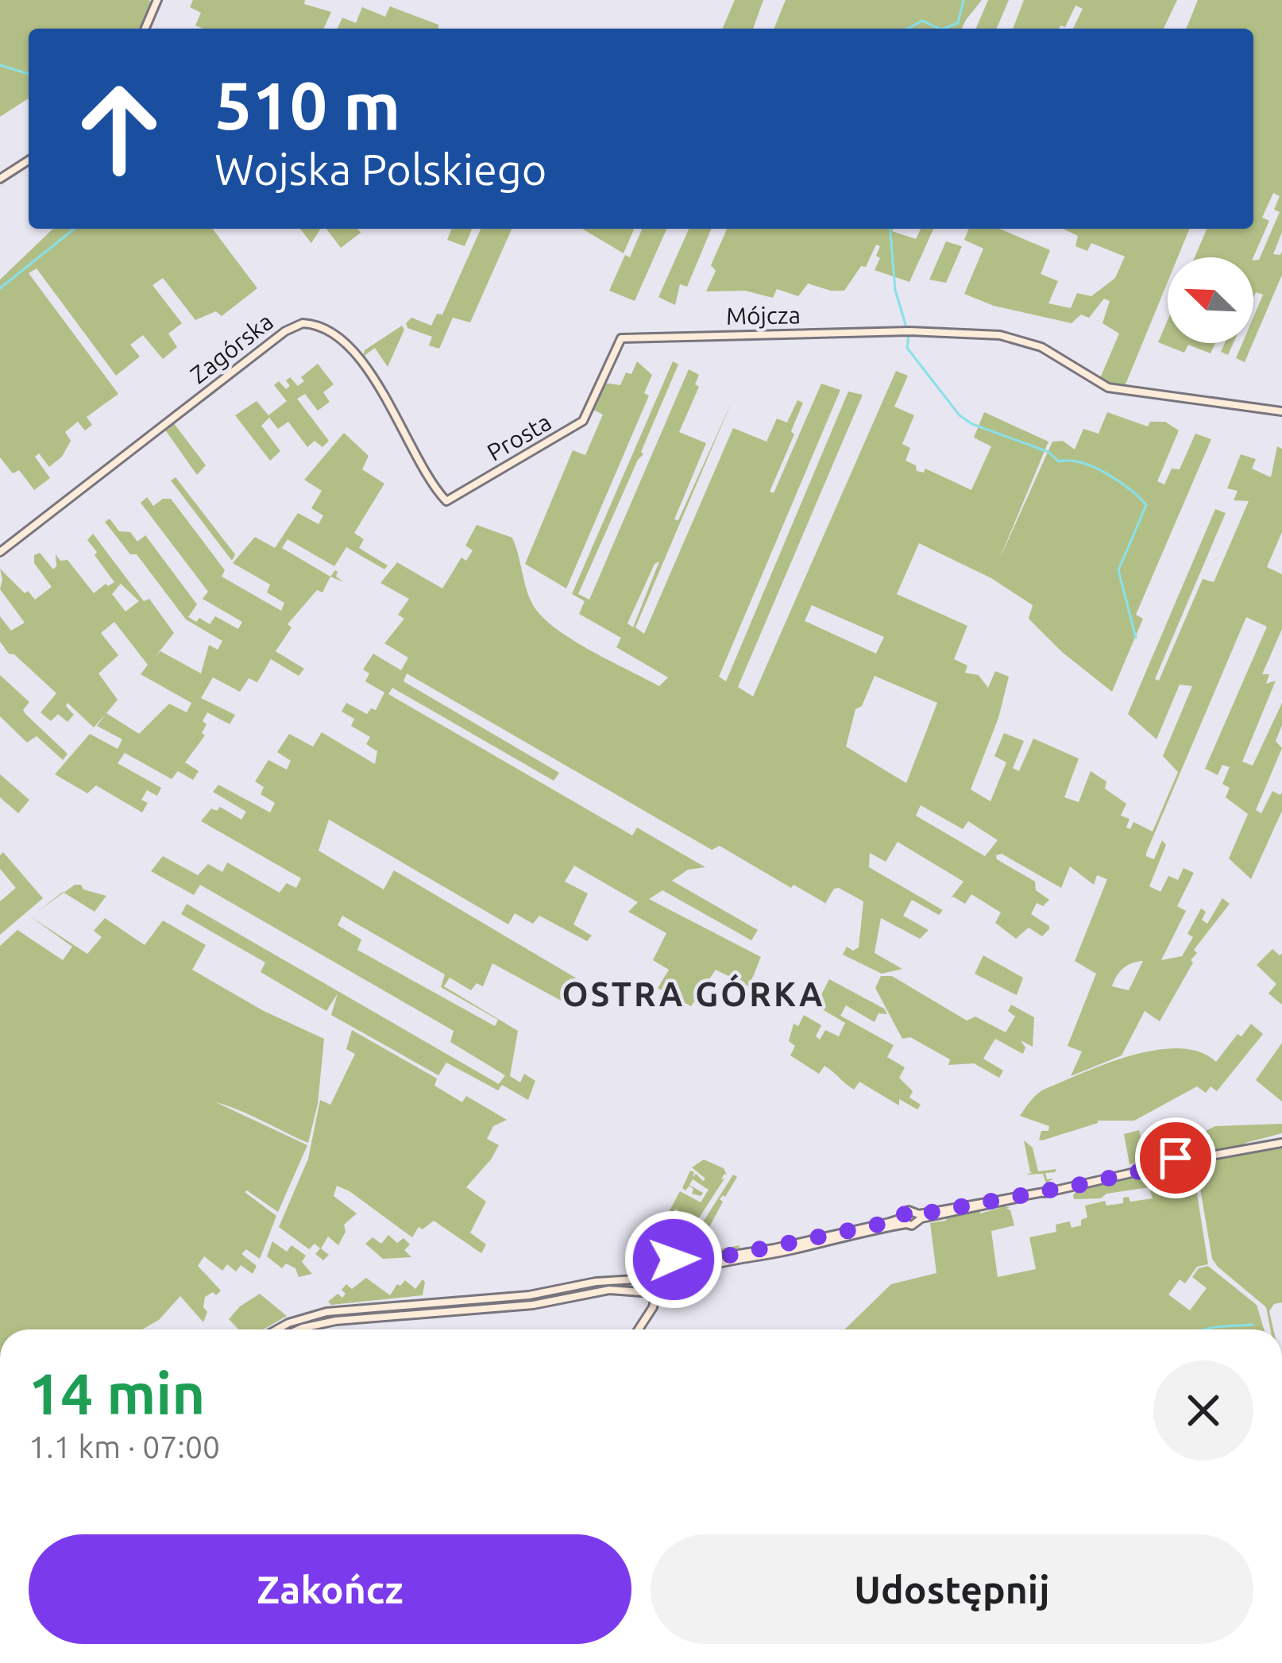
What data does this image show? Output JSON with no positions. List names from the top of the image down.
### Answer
{
  "streets": {
    "main road": ["Mójcza", "Zagórska", "Prosta"]
  },
  "crossings": [
    ["Mójcza", "Prosta"],
    ["Zagórska", "Prosta"]
  ],
  "districts": ["OSTRA GÓRKA"],
  "north": "top left",
  "page": {
    "turn": ["510 m", "Wojska Polskiego"],
    "heading": ["14 min", "1.1 km · 07:00"],
    "buttons": ["Zakończ", "Udostępnij"]
  }
}
